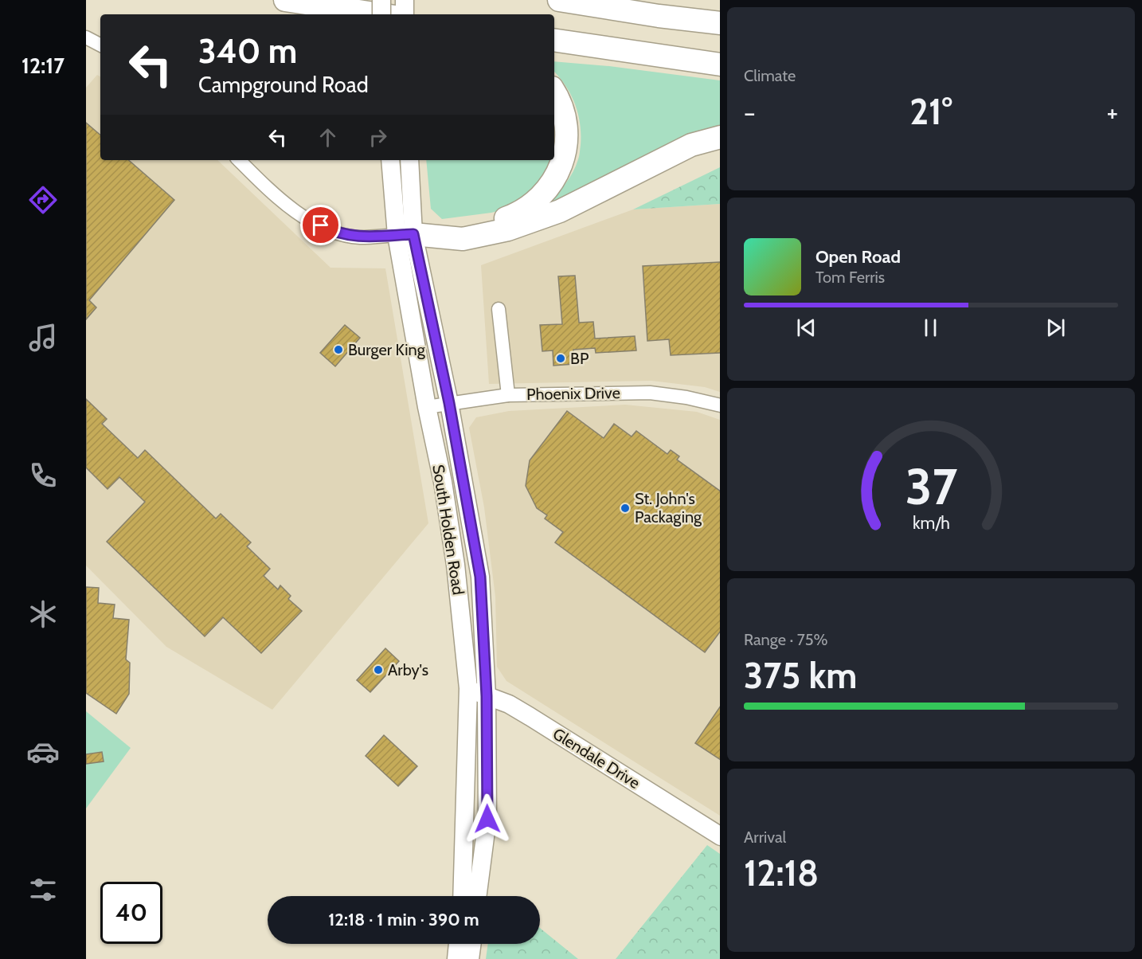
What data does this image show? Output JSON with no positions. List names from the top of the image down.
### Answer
{
  "streets": {
    "street": ["Phoenix Drive", "South Holden Road", "Glendale Drive"]
  },
  "crossings": [
    ["Phoenix Drive", "South Holden Road"],
    ["South Holden Road", "Glendale Drive"]
  ],
  "places": [
    "Burger King",
    "BP",
    "St. John's Packaging",
    "Arby's"
  ],
  "page": {
    "tabs": "12:17",
    "tile": [
      "Climate",
      ["Range · 75%", "375 km"],
      ["Arrival", "12:18"]
    ],
    "turn": ["340 m", "Campground Road"],
    "heat": ["−", "21°", "+"],
    "song": ["Open Road", "Tom Ferris"],
    "limit": "40",
    "trip": "12:18 · 1 min · 390 m",
    "gauge": ["37", "km/h"]
  }
}
